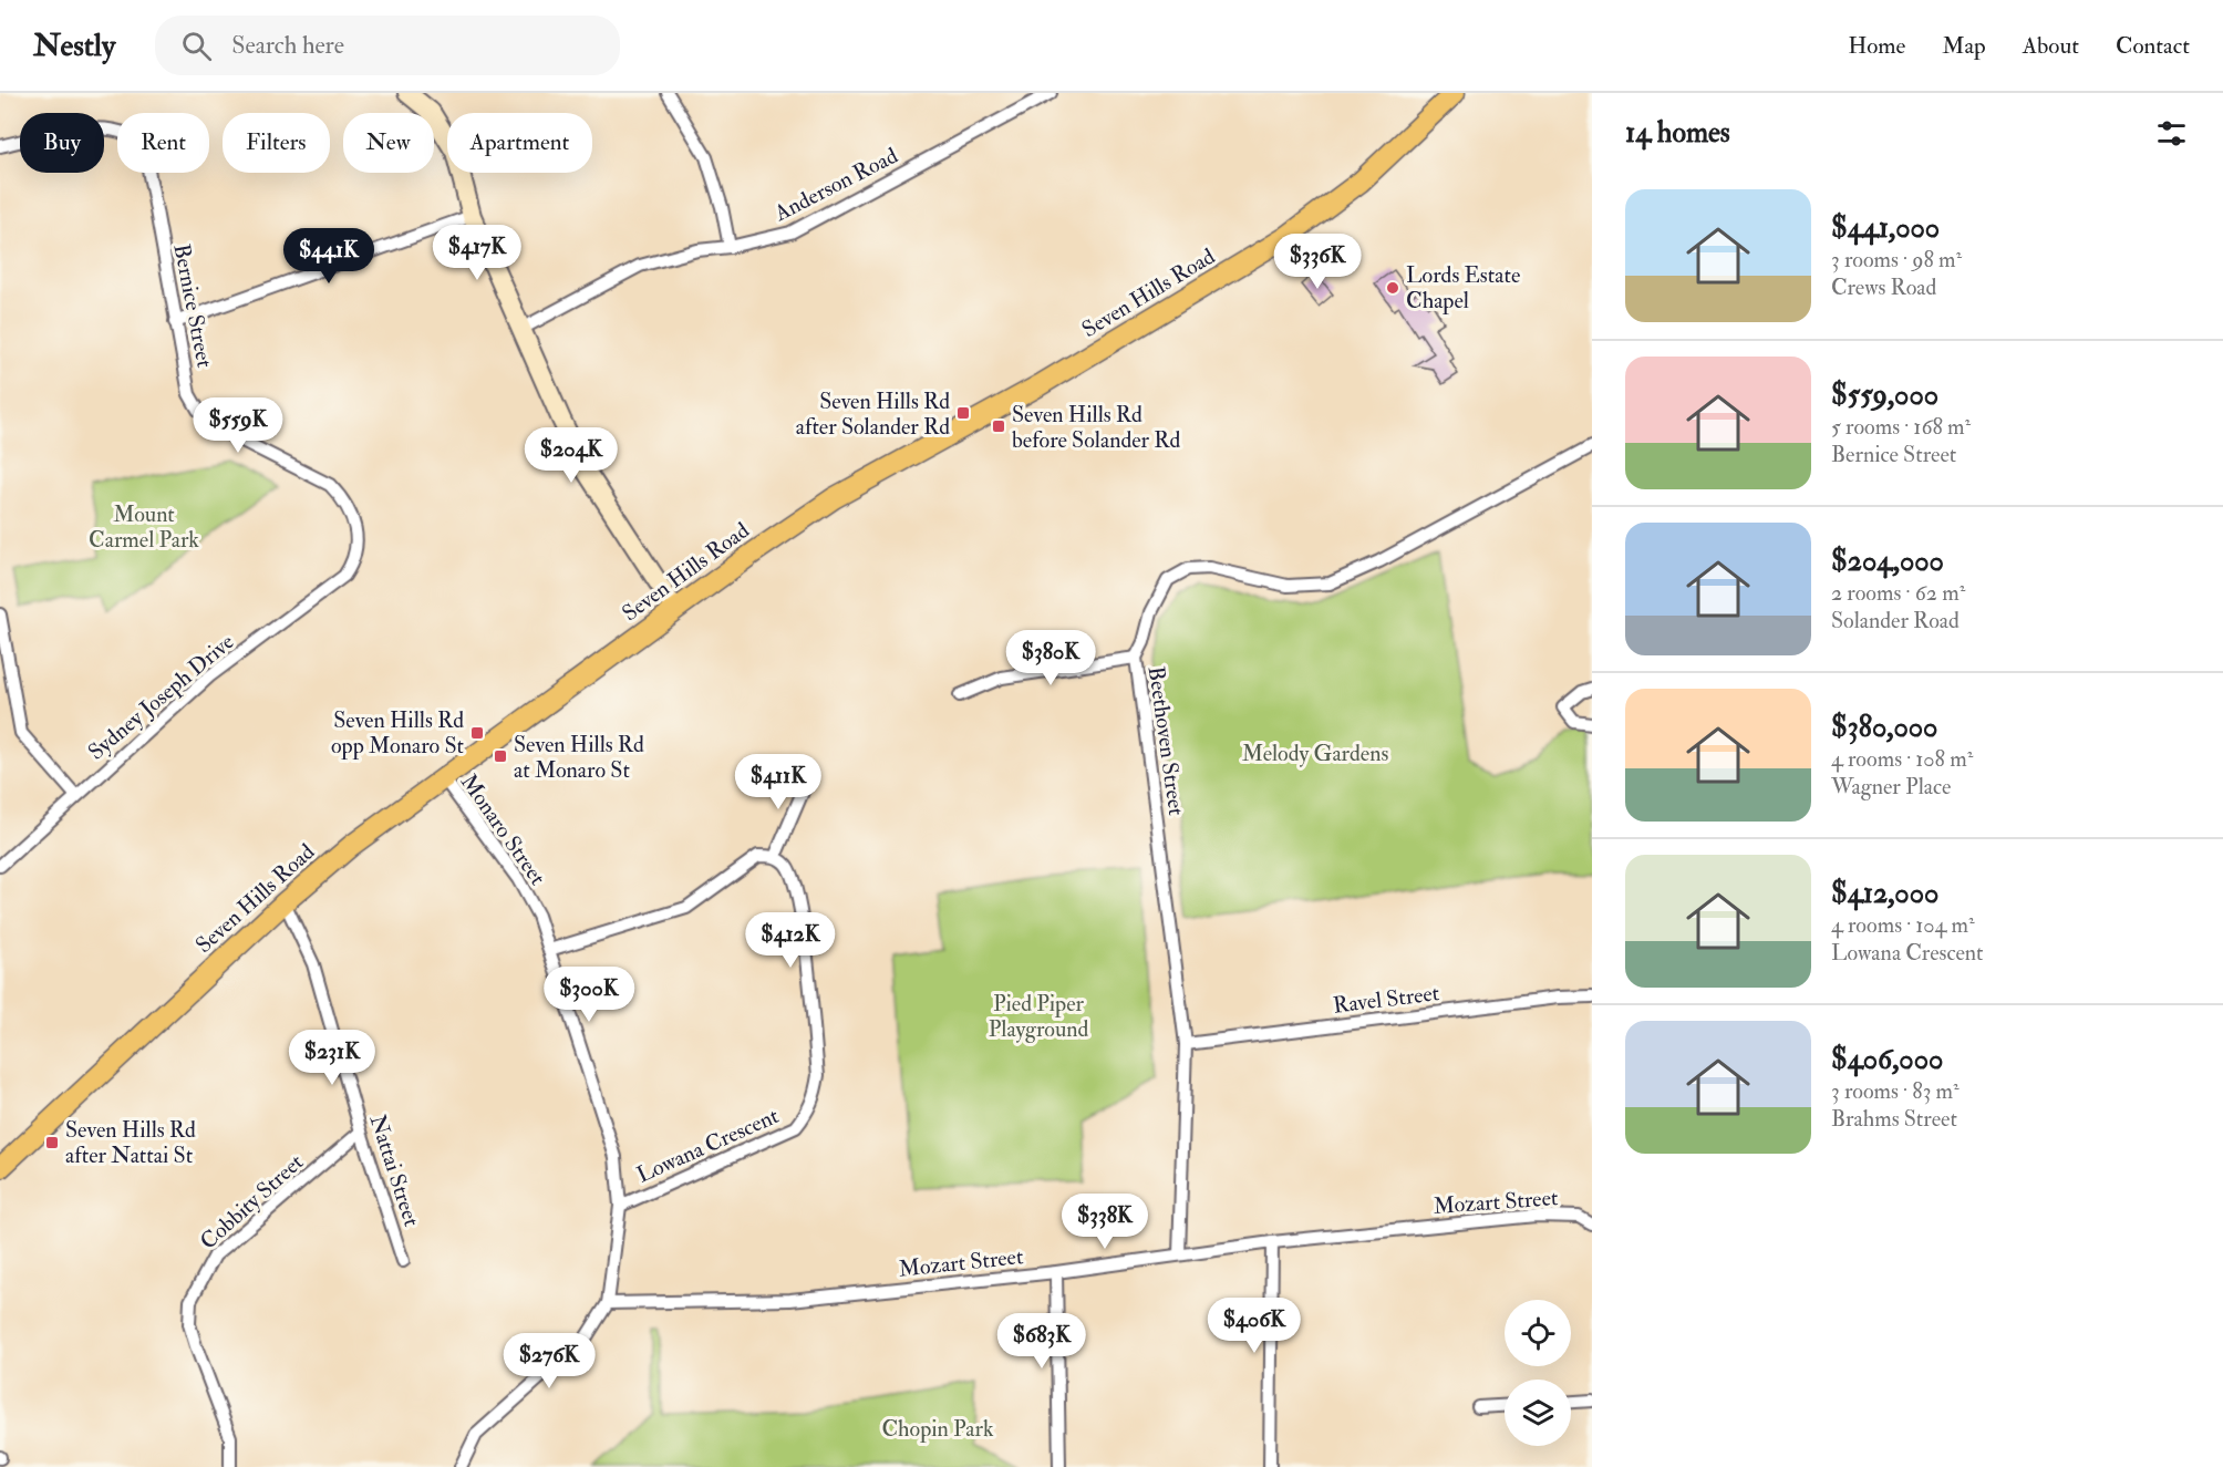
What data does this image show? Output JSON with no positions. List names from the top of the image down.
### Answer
{
  "streets": {
    "main road": ["Seven Hills Road"],
    "street": [
      "Anderson Road",
      "Bernice Street",
      "Sydney Joseph Drive",
      "Beethoven Street",
      "Monaro Street",
      "Ravel Street",
      "Lowana Crescent",
      "Nattai Street",
      "Cobbity Street",
      "Mozart Street"
    ]
  },
  "crossings": [
    ["Seven Hills Road", "Monaro Street"],
    ["Seven Hills Road", "Nattai Street"],
    ["Bernice Street", "Sydney Joseph Drive"],
    ["Beethoven Street", "Ravel Street"],
    ["Beethoven Street", "Mozart Street"],
    ["Monaro Street", "Lowana Crescent"],
    ["Monaro Street", "Mozart Street"],
    ["Nattai Street", "Cobbity Street"]
  ],
  "parks": [
    "Mount Carmel Park",
    "Melody Gardens",
    "Pied Piper Playground",
    "Chopin Park"
  ],
  "places": {
    "other": ["Lords Estate Chapel"],
    "transit": [
      "Seven Hills Rd after Solander Rd",
      "Seven Hills Rd before Solander Rd",
      "Seven Hills Rd opp Monaro St",
      "Seven Hills Rd at Monaro St",
      "Seven Hills Rd after Nattai St"
    ]
  },
  "page": {
    "header": "Nestly",
    "search": "Search here",
    "nav": [
      "Home",
      "Map",
      "About",
      "Contact"
    ],
    "heading": "14 homes",
    "chip": [
      "Buy",
      "Rent",
      "Filters",
      "New",
      "Apartment"
    ],
    "list": [
      {
        "name": "$441,000",
        "note": "3 rooms · 98 m² · Crews Road"
      },
      {
        "name": "$559,000",
        "note": "5 rooms · 168 m² · Bernice Street"
      },
      {
        "name": "$204,000",
        "note": "2 rooms · 62 m² · Solander Road"
      },
      {
        "name": "$380,000",
        "note": "4 rooms · 108 m² · Wagner Place"
      },
      {
        "name": "$412,000",
        "note": "4 rooms · 104 m² · Lowana Crescent"
      },
      {
        "name": "$406,000",
        "note": "3 rooms · 83 m² · Brahms Street"
      }
    ],
    "price": [
      "$417K",
      "$441K",
      "$336K",
      "$559K",
      "$204K",
      "$380K",
      "$411K",
      "$412K",
      "$300K",
      "$231K",
      "$338K",
      "$406K",
      "$683K",
      "$276K"
    ]
  }
}
